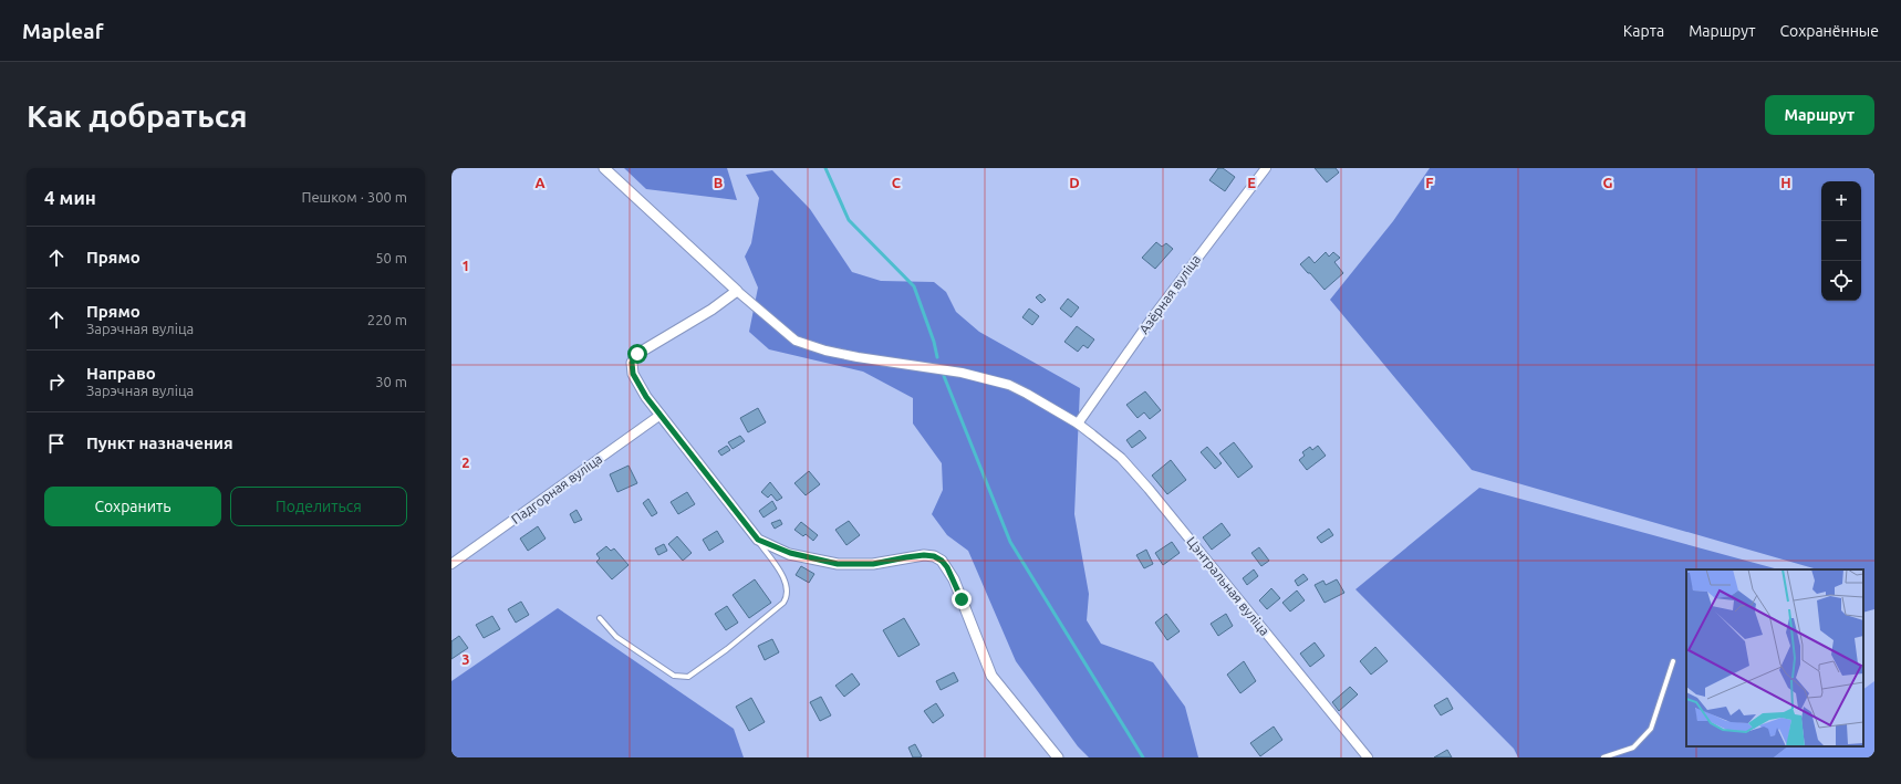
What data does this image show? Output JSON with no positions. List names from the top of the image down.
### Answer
{
  "streets": {
    "street": ["Азёрная вуліца", "Падгорная вуліца", "Цэнтральная вуліца"]
  },
  "crossings": [
    ["Азёрная вуліца", "Цэнтральная вуліца"]
  ],
  "page": {
    "header": "Mapleaf",
    "nav": ["Карта", "Маршрут", "Сохранённые"],
    "buttons": [
      "Маршрут",
      ["Сохранить", "Поделиться"]
    ],
    "title": "Как добраться",
    "heading": ["4 мин", "Пешком · 300 m"],
    "map_buttons": ["+", "−"],
    "list": [
      ["Прямо", "50 m"],
      ["Прямо", "Зарэчная вуліца", "220 m"],
      ["Направо", "Зарэчная вуліца", "30 m"],
      "Пункт назначения"
    ]
  },
  "grid": {
    "columns": [
      "A",
      "B",
      "C",
      "D",
      "E",
      "F",
      "G",
      "H"
    ],
    "rows": ["1", "2", "3"]
  }
}
